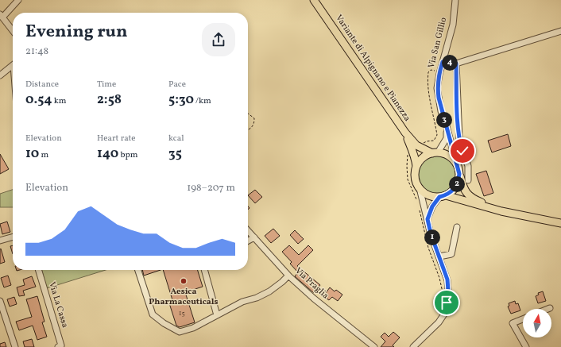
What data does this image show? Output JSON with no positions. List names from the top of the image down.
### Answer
{
  "streets": {
    "main road": ["Variante di Alpignano e Pianezza"],
    "street": ["Via San Gillio", "Via Praglia", "Via La Cassa"]
  },
  "crossings": [
    ["Via San Gillio", "Variante di Alpignano e Pianezza"]
  ],
  "places": ["Aesica Pharmaceuticals"],
  "house_numbers": ["15"],
  "north": "top",
  "page": {
    "heading": ["Evening run", "21:48"],
    "pins": [
      "4",
      "3",
      "2",
      "1"
    ],
    "stats": [
      ["Distance", "0.54 km"],
      ["Time", "2:58"],
      ["Pace", "5:30 /km"],
      ["Elevation", "10 m"],
      ["Heart rate", "140 bpm"],
      ["kcal", "35"]
    ],
    "chart": ["Elevation", "198–207 m"]
  }
}
